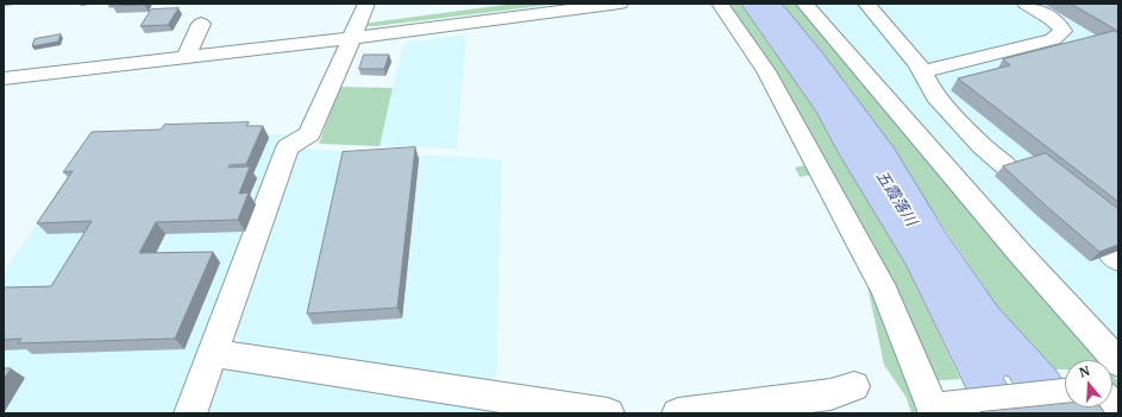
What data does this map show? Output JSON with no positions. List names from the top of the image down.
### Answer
{
  "water": ["五霞落川"],
  "north": "top"
}
